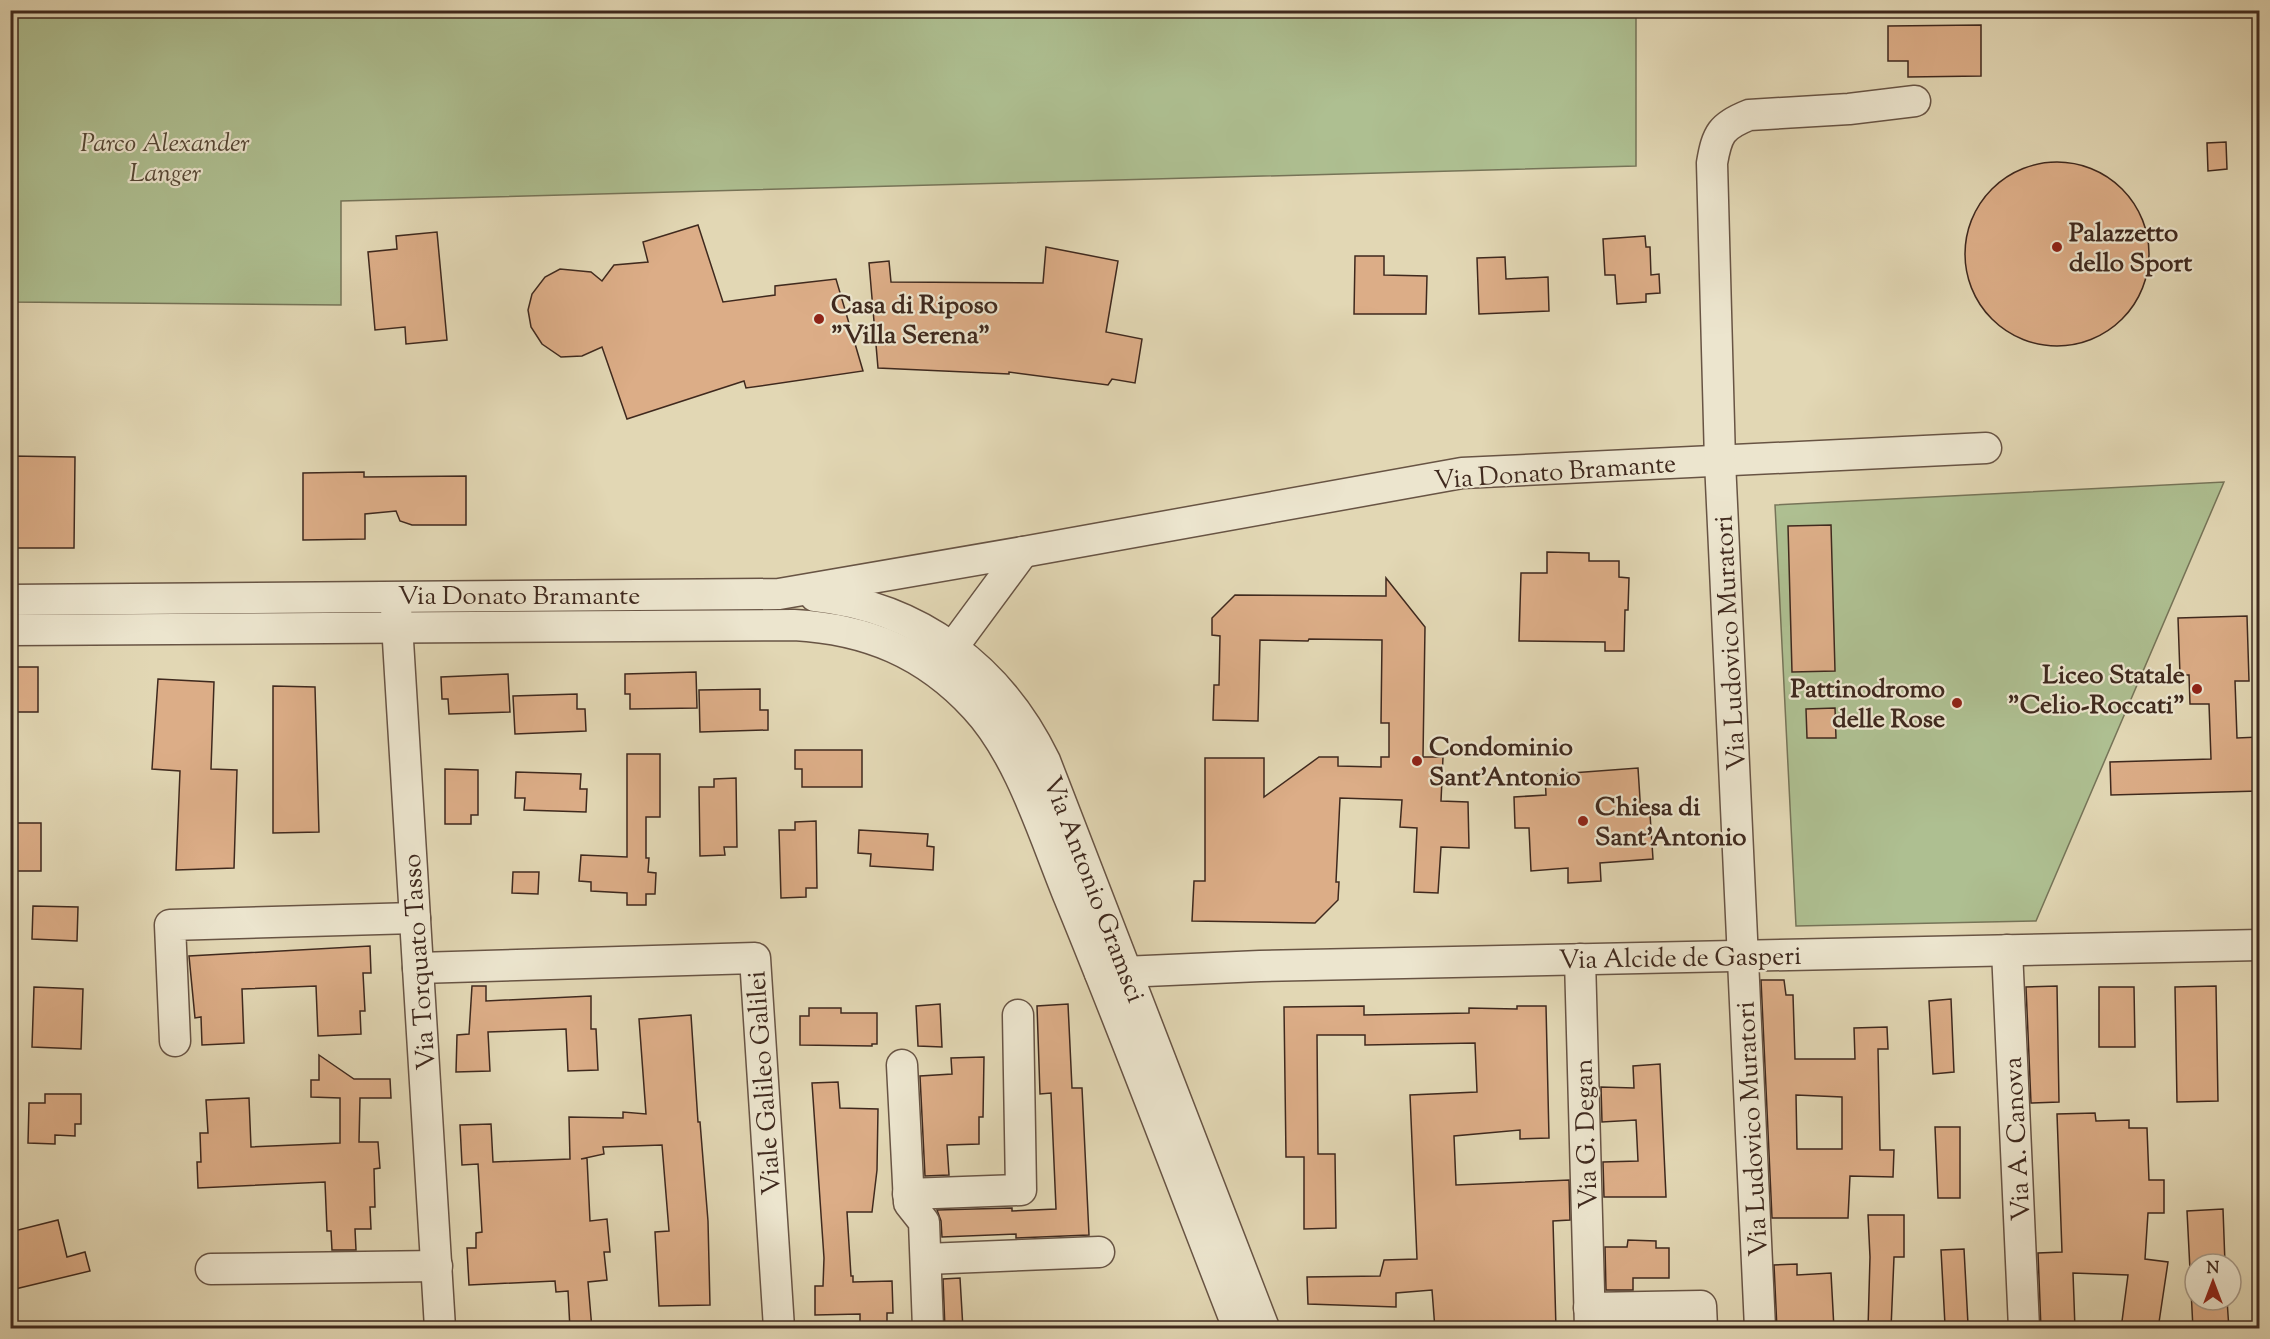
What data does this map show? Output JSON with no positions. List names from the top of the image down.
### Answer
{
  "streets": {
    "street": [
      "Via Donato Bramante",
      "Via Ludovico Muratori",
      "Via Antonio Gramsci",
      "Via Alcide de Gasperi",
      "Via Torquato Tasso",
      "Viale Galileo Galilei",
      "Via G. Degan",
      "Via A. Canova"
    ]
  },
  "crossings": [
    ["Via Donato Bramante", "Via Ludovico Muratori"],
    ["Via Donato Bramante", "Via Antonio Gramsci"],
    ["Via Donato Bramante", "Via Torquato Tasso"],
    ["Via Ludovico Muratori", "Via Alcide de Gasperi"],
    ["Via Antonio Gramsci", "Via Alcide de Gasperi"],
    ["Via Alcide de Gasperi", "Via G. Degan"],
    ["Via Alcide de Gasperi", "Via A. Canova"],
    ["Via Torquato Tasso", "Viale Galileo Galilei"]
  ],
  "parks": ["Parco Alexander Langer"],
  "places": [
    "Palazzetto dello Sport",
    "Casa di Riposo \"Villa Serena\"",
    "Liceo Statale \"Celio-Roccati\"",
    "Pattinodromo delle Rose",
    "Condominio Sant'Antonio",
    "Chiesa di Sant'Antonio"
  ],
  "north": "top"
}
